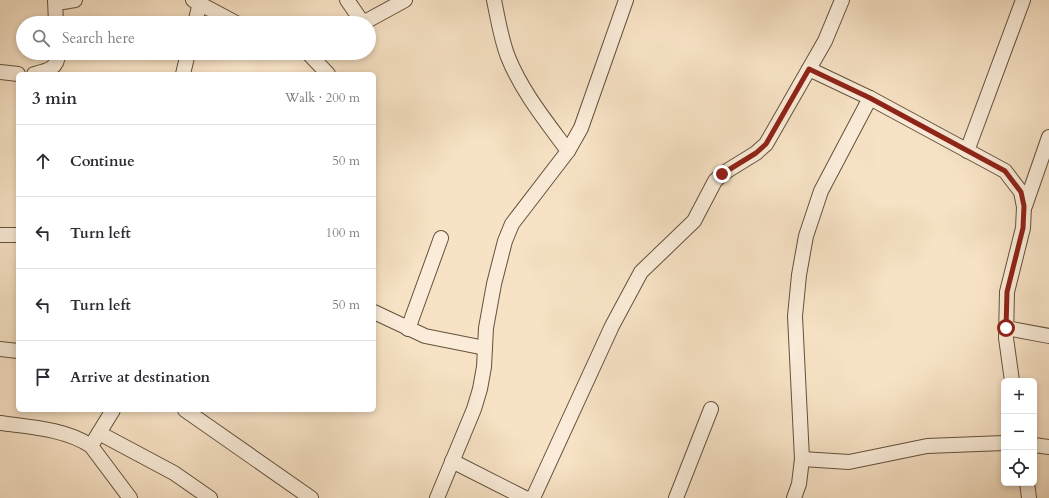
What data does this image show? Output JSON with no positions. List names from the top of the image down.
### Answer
{
  "page": {
    "search": "Search here",
    "heading": ["3 min", "Walk · 200 m"],
    "list": [
      ["Continue", "50 m"],
      ["Turn left", "100 m"],
      ["Turn left", "50 m"],
      "Arrive at destination"
    ],
    "map_buttons": ["+", "−"]
  }
}
